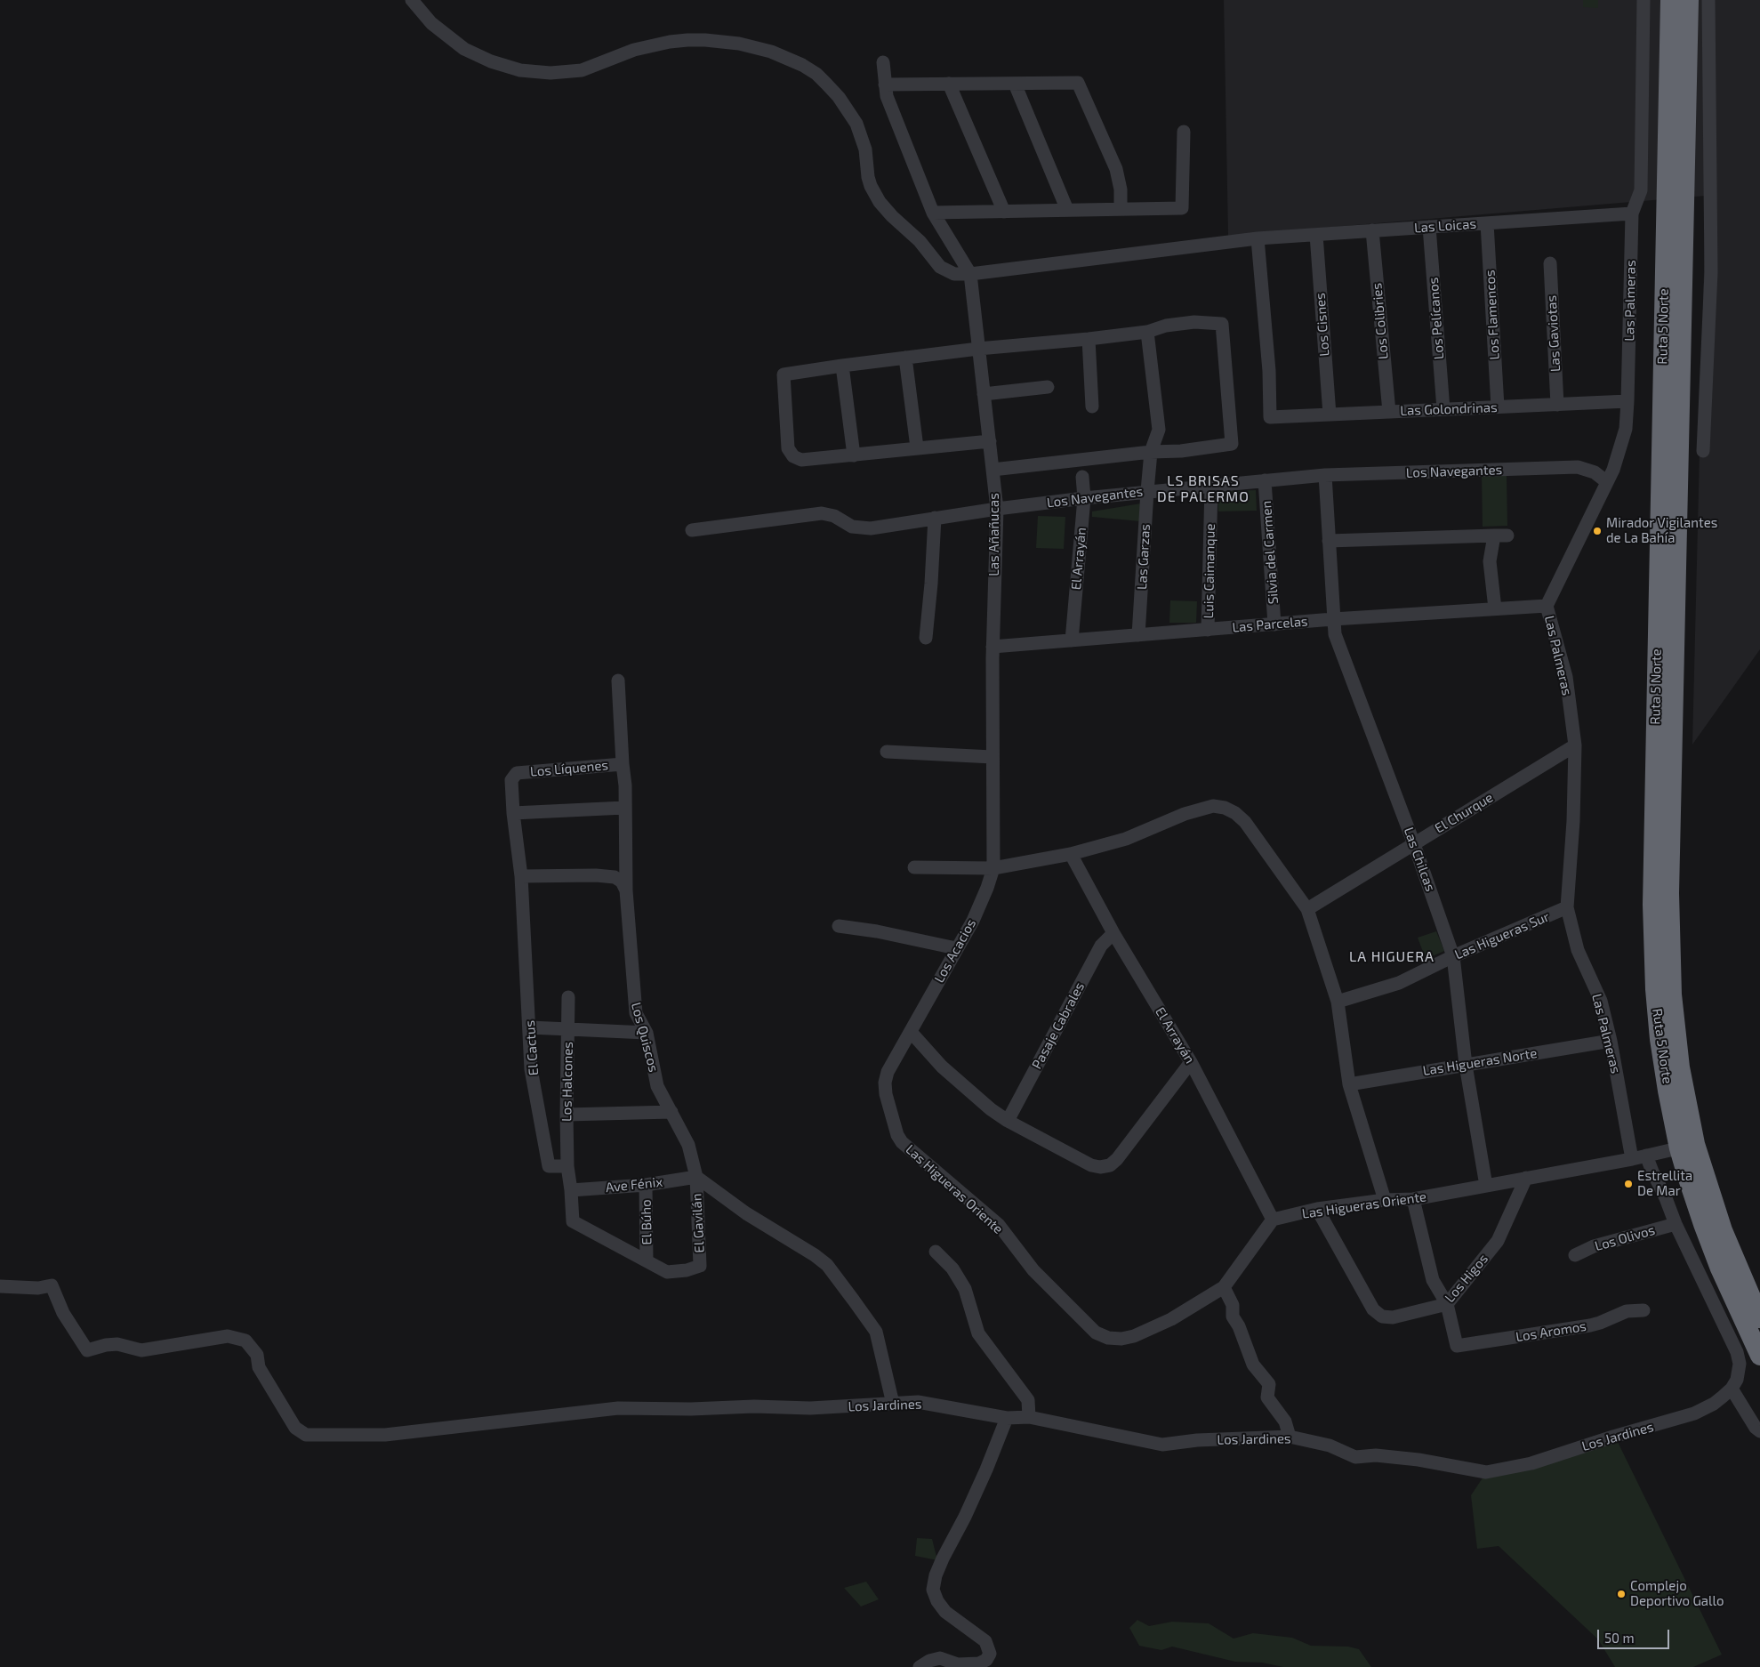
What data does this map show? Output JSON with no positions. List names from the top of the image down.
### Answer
{
  "streets": {
    "highway": ["Ruta 5 Norte"],
    "street": [
      "Las Loicas",
      "Las Palmeras",
      "Los Flamencos",
      "Los Pelícanos",
      "Los Colibries",
      "Los Cisnes",
      "Las Gaviotas",
      "Las Golondrinas",
      "Los Navegantes",
      "Las Añañucas",
      "Silvia del Carmen",
      "Las Garzas",
      "El Arrayán",
      "Luis Caimanque",
      "Las Parcelas",
      "Los Líquenes",
      "El Churque",
      "Las Chilcas",
      "Las Higueras Sur",
      "Los Acacios",
      "Pasaje Cabrales",
      "Los Quiscos",
      "El Cactus",
      "Las Higueras Norte",
      "Los Halcones",
      "Ave Fénix",
      "Las Higueras Oriente",
      "El Búho",
      "El Gavilán",
      "Los Olivos",
      "Los Higos",
      "Los Aromos",
      "Los Jardines"
    ]
  },
  "crossings": [
    ["Las Loicas", "Las Palmeras"],
    ["Las Loicas", "Los Flamencos"],
    ["Las Loicas", "Los Pelícanos"],
    ["Las Loicas", "Los Colibries"],
    ["Las Loicas", "Los Cisnes"],
    ["Las Loicas", "Las Golondrinas"],
    ["Las Loicas", "Las Añañucas"],
    ["Las Palmeras", "Las Golondrinas"],
    ["Las Palmeras", "Los Navegantes"],
    ["Las Palmeras", "Las Parcelas"],
    ["Las Palmeras", "El Churque"],
    ["Las Palmeras", "Las Higueras Sur"],
    ["Las Palmeras", "Las Higueras Norte"],
    ["Las Palmeras", "Las Higueras Oriente"],
    ["Los Flamencos", "Las Golondrinas"],
    ["Los Pelícanos", "Las Golondrinas"],
    ["Los Colibries", "Las Golondrinas"],
    ["Los Cisnes", "Las Golondrinas"],
    ["Ruta 5 Norte", "Las Higueras Oriente"],
    ["Las Gaviotas", "Las Golondrinas"],
    ["Los Navegantes", "Las Añañucas"],
    ["Los Navegantes", "Silvia del Carmen"],
    ["Los Navegantes", "Las Garzas"],
    ["Los Navegantes", "El Arrayán"],
    ["Los Navegantes", "Luis Caimanque"],
    ["Los Navegantes", "Las Chilcas"],
    ["Las Añañucas", "Las Parcelas"],
    ["Las Añañucas", "Los Acacios"],
    ["Silvia del Carmen", "Las Parcelas"],
    ["Las Garzas", "Las Parcelas"],
    ["El Arrayán", "Las Parcelas"],
    ["El Arrayán", "Pasaje Cabrales"],
    ["El Arrayán", "Las Higueras Oriente"],
    ["Luis Caimanque", "Las Parcelas"],
    ["Las Parcelas", "Las Chilcas"],
    ["Los Líquenes", "Los Quiscos"],
    ["Los Líquenes", "El Cactus"],
    ["El Churque", "Las Chilcas"],
    ["Las Chilcas", "Las Higueras Sur"],
    ["Las Chilcas", "Las Higueras Norte"],
    ["Las Chilcas", "Las Higueras Oriente"],
    ["Los Acacios", "Las Higueras Oriente"],
    ["Los Quiscos", "Ave Fénix"],
    ["Los Quiscos", "El Gavilán"],
    ["El Cactus", "Los Halcones"],
    ["Ave Fénix", "El Búho"],
    ["Ave Fénix", "El Gavilán"],
    ["Las Higueras Oriente", "Los Higos"],
    ["Las Higueras Oriente", "Los Jardines"],
    ["El Búho", "El Gavilán"],
    ["Los Olivos", "Los Jardines"],
    ["Los Higos", "Los Aromos"]
  ],
  "districts": ["LS BRISAS DE PALERMO", "LA HIGUERA"],
  "places": ["Mirador Vigilantes de La Bahía", "Estrellita De Mar", "Complejo Deportivo Gallo"],
  "scale_bar": "50 m"
}
